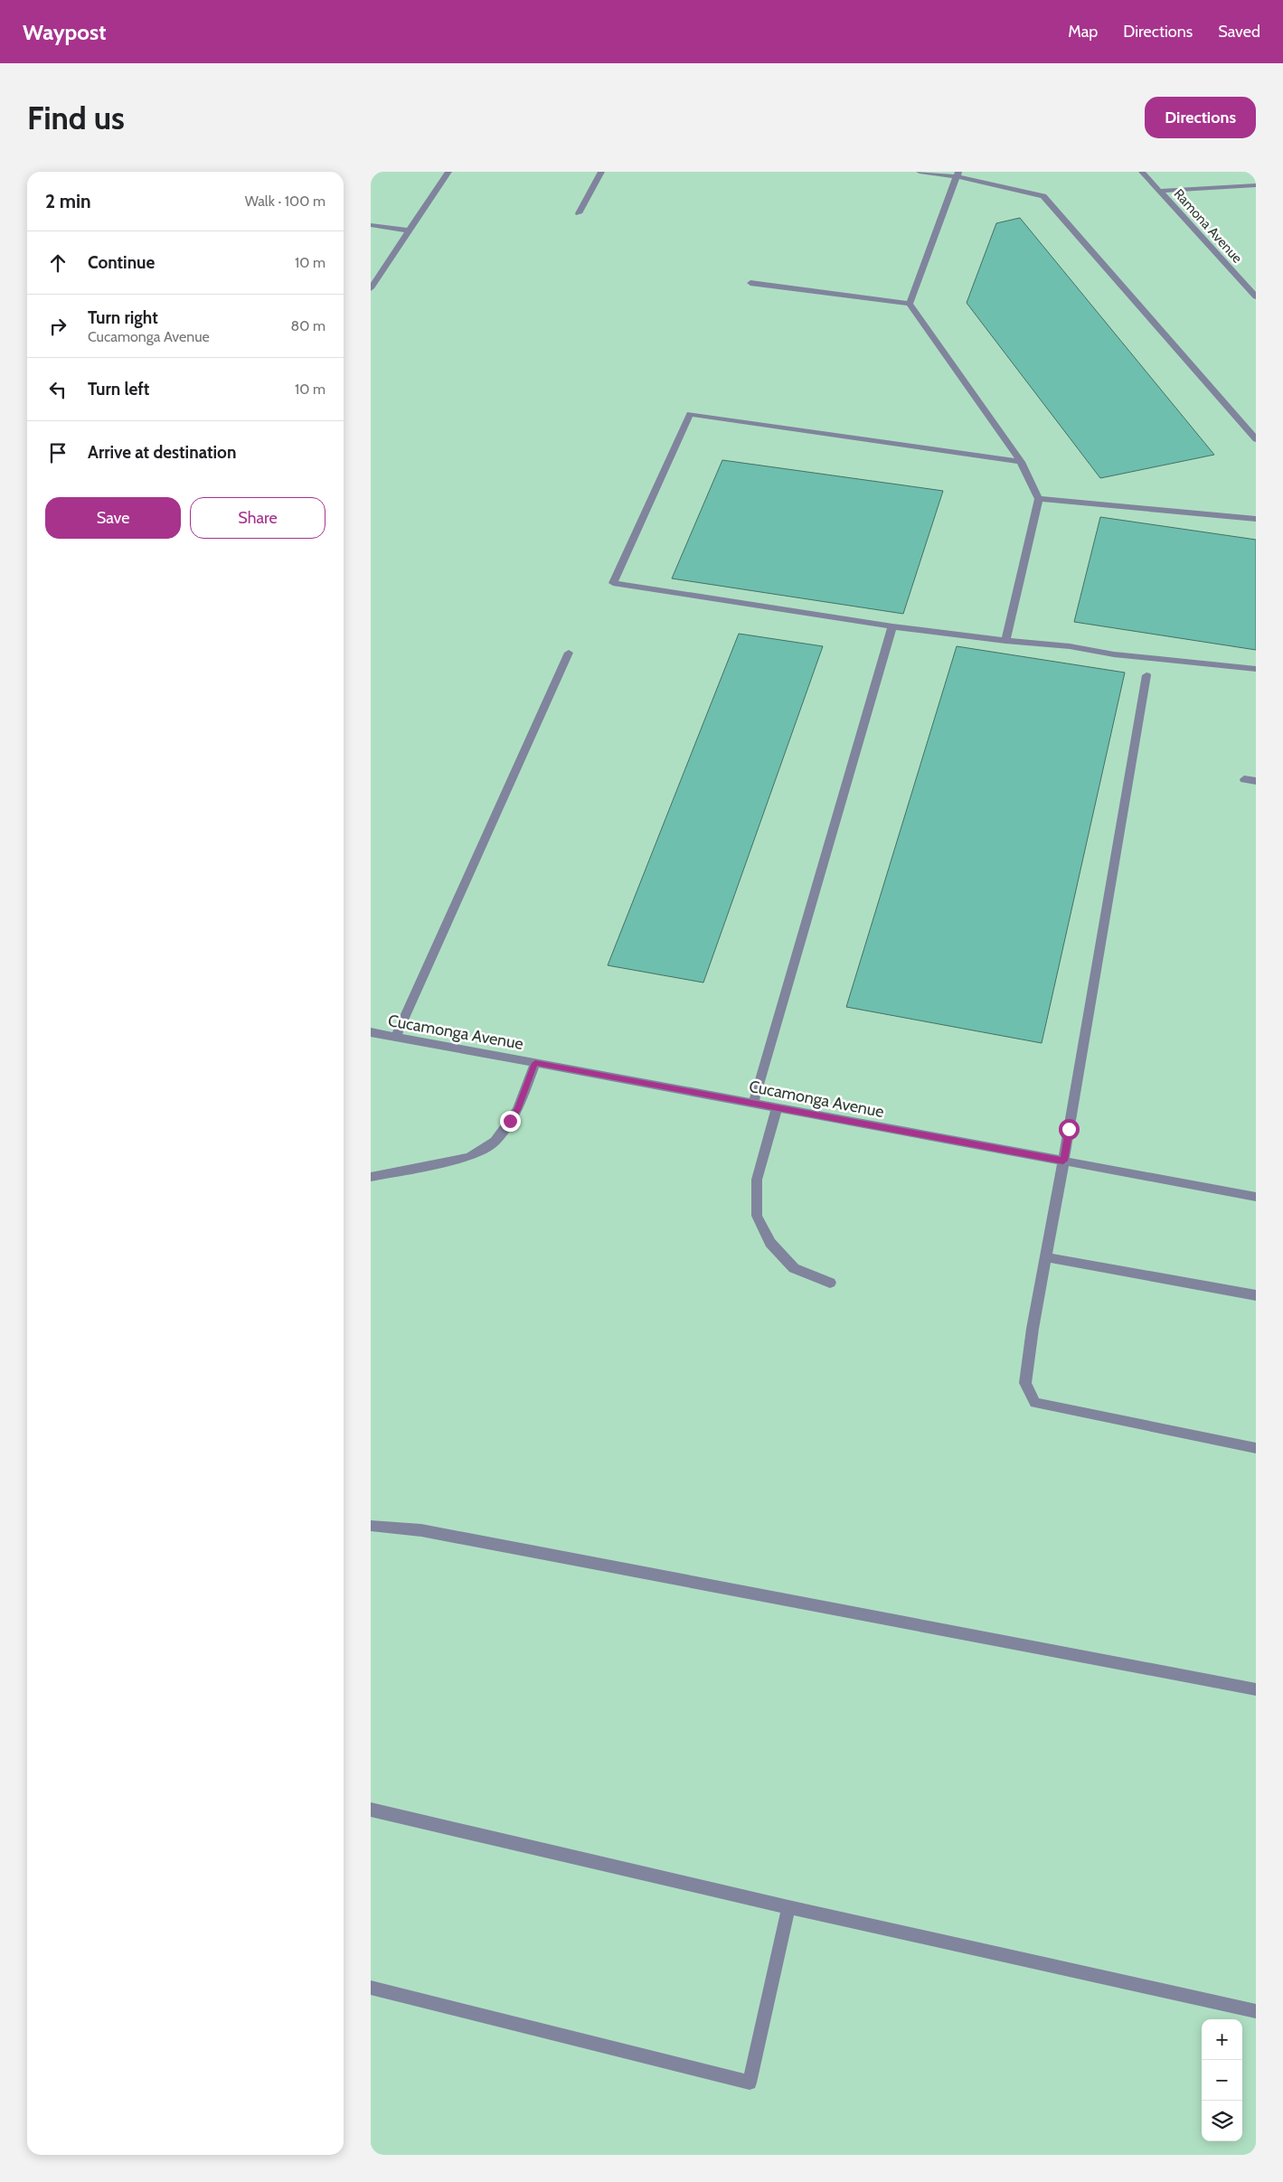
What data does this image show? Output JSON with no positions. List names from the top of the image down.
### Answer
{
  "streets": {
    "street": ["Ramona Avenue", "Cucamonga Avenue"]
  },
  "page": {
    "header": "Waypost",
    "nav": ["Map", "Directions", "Saved"],
    "buttons": [
      "Directions",
      ["Save", "Share"]
    ],
    "title": "Find us",
    "heading": ["2 min", "Walk · 100 m"],
    "list": [
      ["Continue", "10 m"],
      ["Turn right", "Cucamonga Avenue", "80 m"],
      ["Turn left", "10 m"],
      "Arrive at destination"
    ],
    "map_buttons": ["+", "−"]
  }
}
